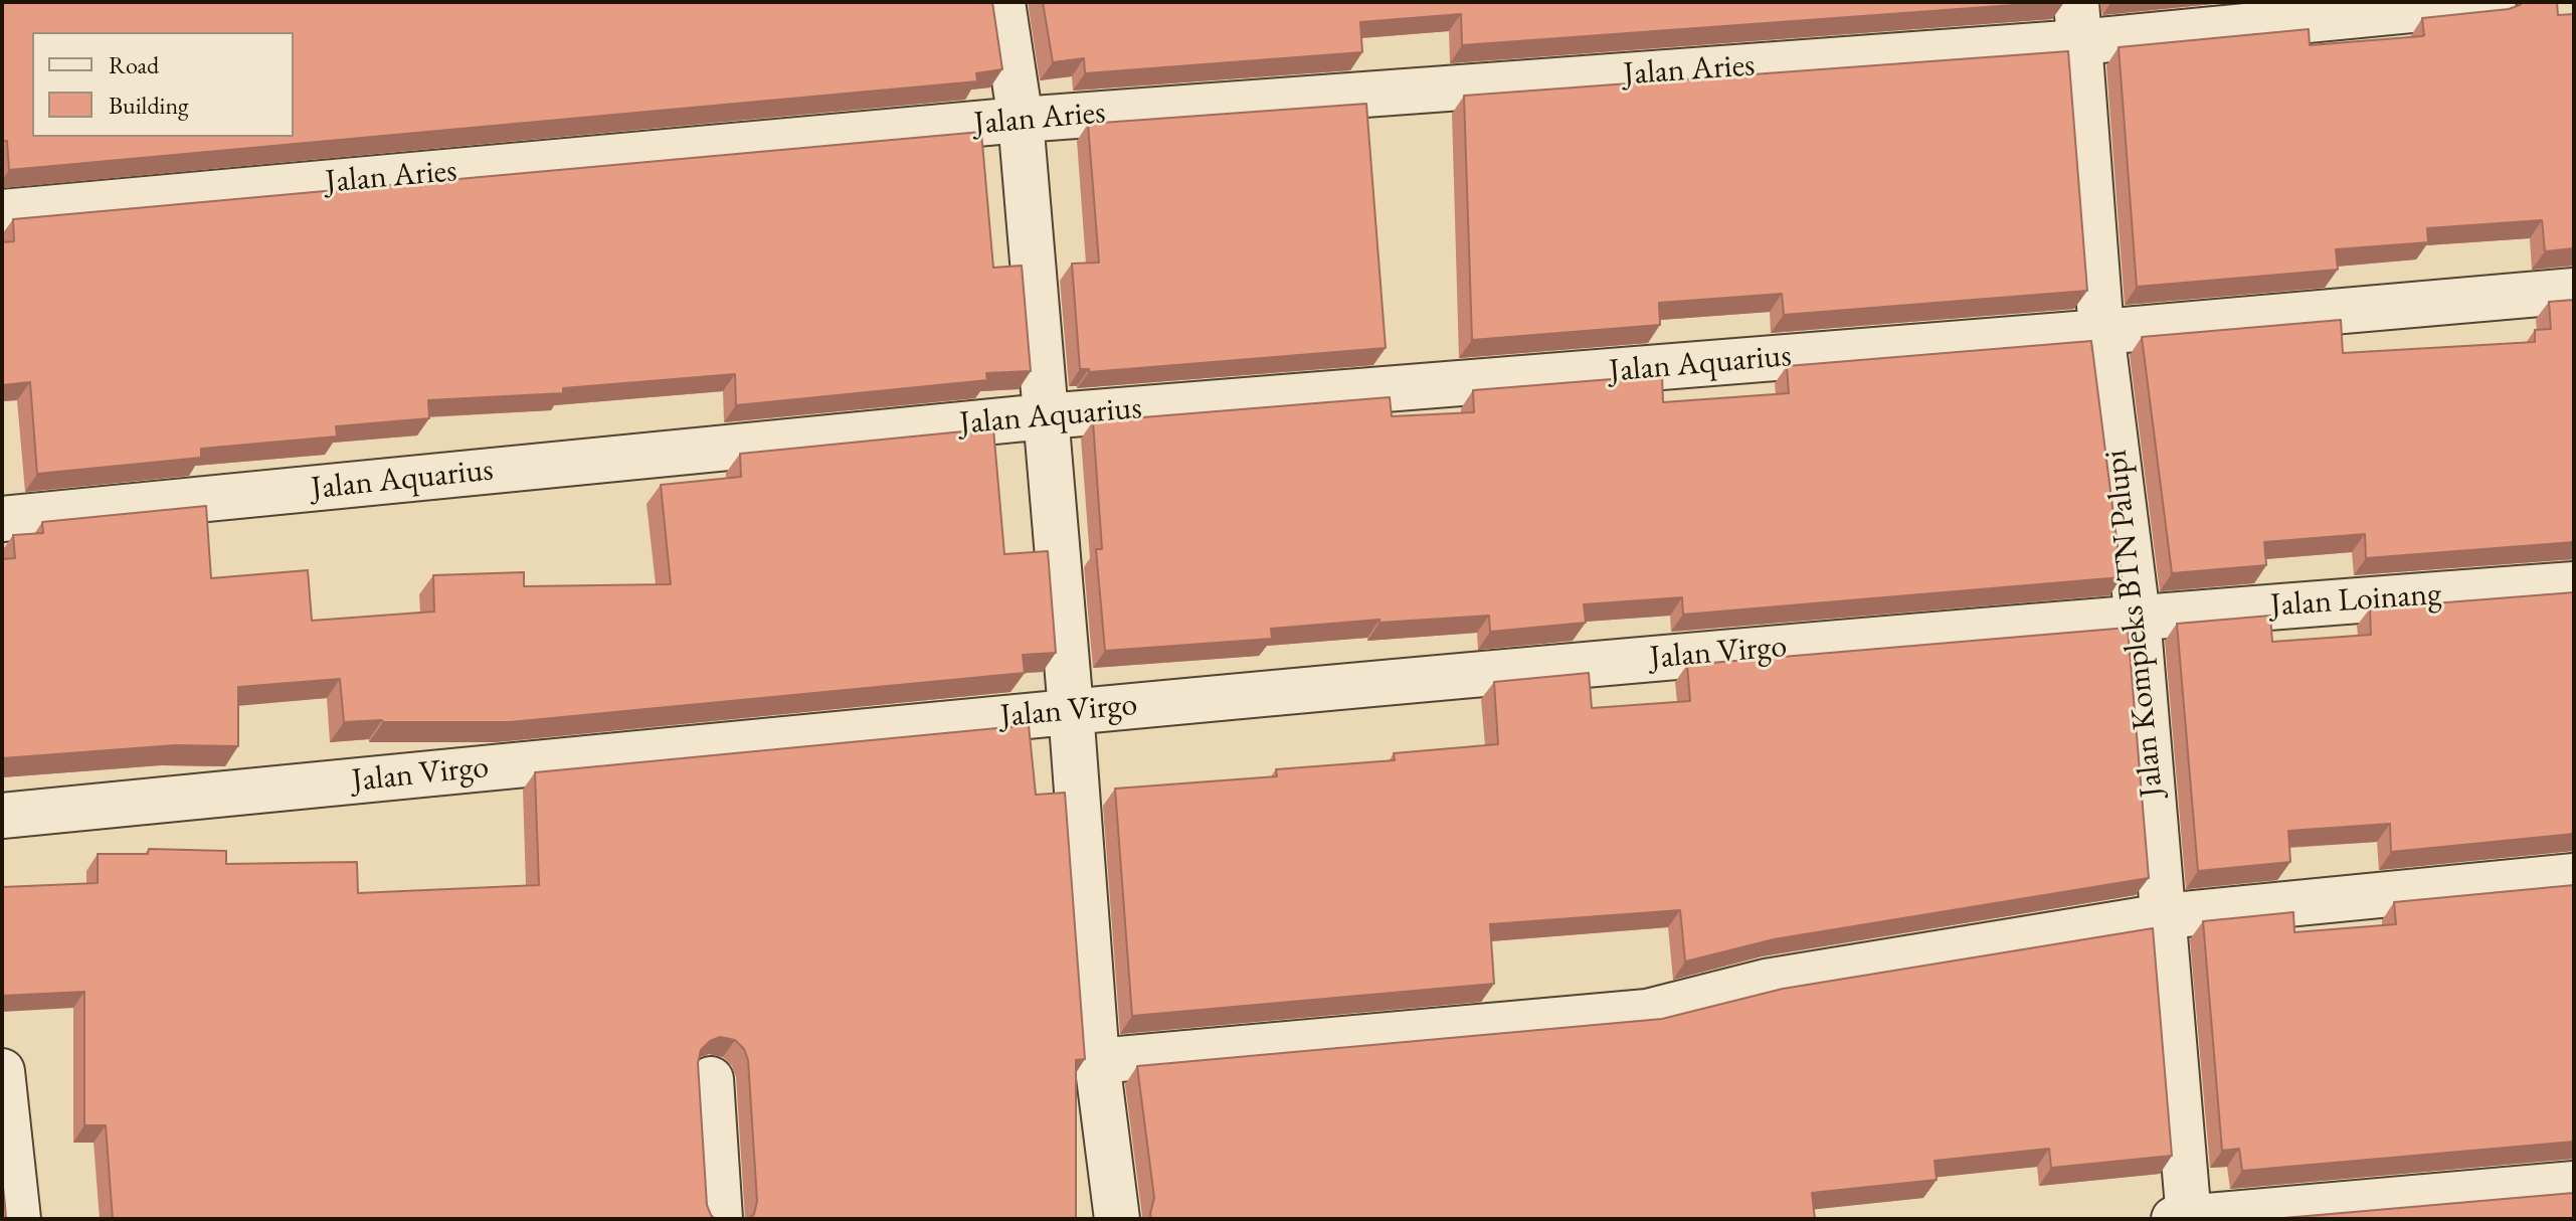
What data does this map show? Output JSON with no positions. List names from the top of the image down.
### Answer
{
  "streets": {
    "street": [
      "Jalan Aries",
      "Jalan Aquarius",
      "Jalan Loinang",
      "Jalan Kompleks BTN Palupi",
      "Jalan Virgo"
    ]
  },
  "crossings": [
    ["Jalan Aries", "Jalan Kompleks BTN Palupi"],
    ["Jalan Aquarius", "Jalan Kompleks BTN Palupi"],
    ["Jalan Loinang", "Jalan Kompleks BTN Palupi"],
    ["Jalan Loinang", "Jalan Virgo"],
    ["Jalan Kompleks BTN Palupi", "Jalan Virgo"]
  ],
  "legend": ["Road", "Building"]
}
